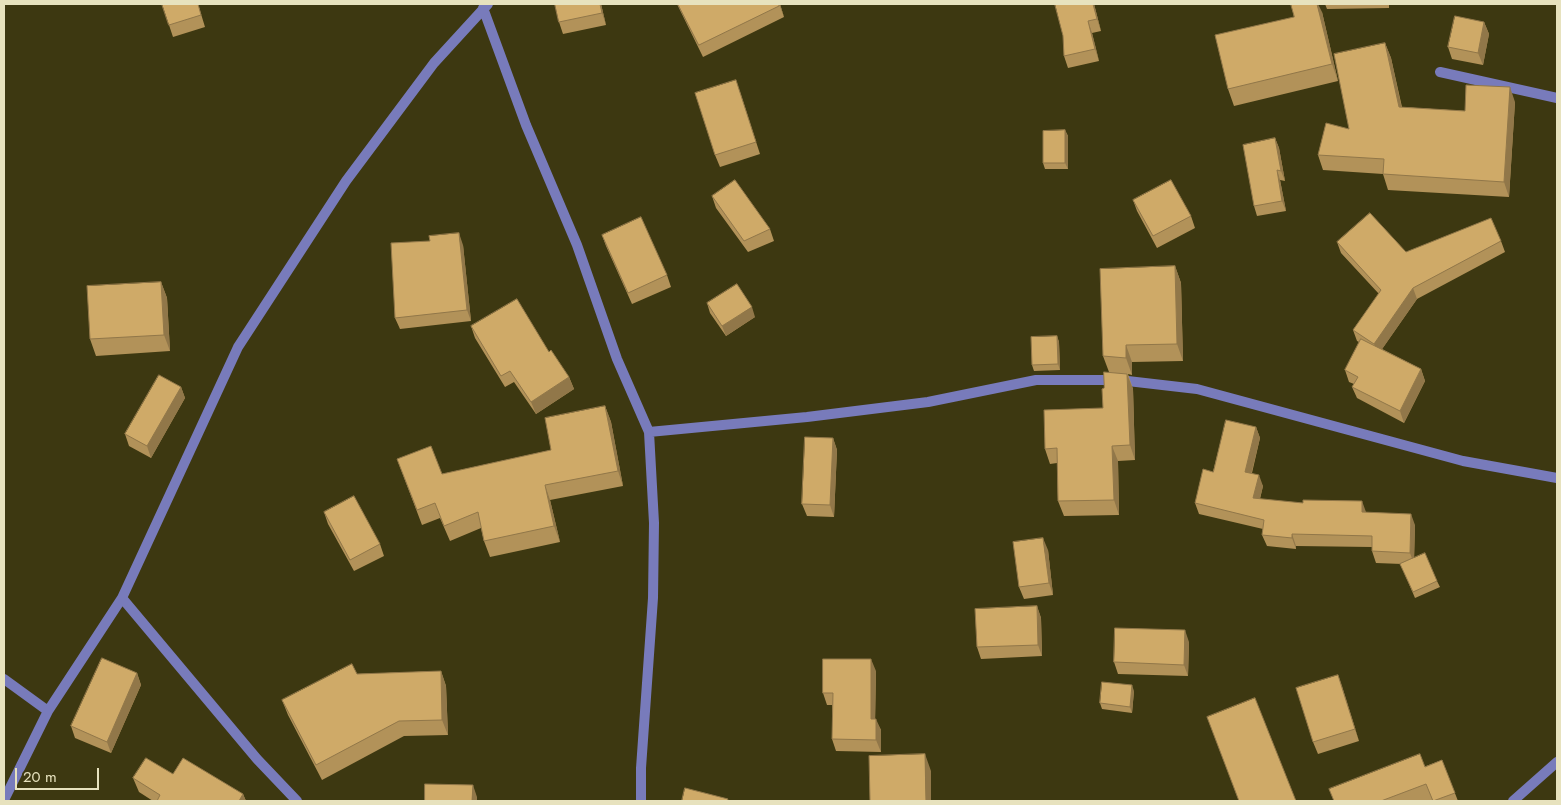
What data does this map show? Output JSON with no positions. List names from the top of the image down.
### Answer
{
  "scale_bar": "20 m"
}
